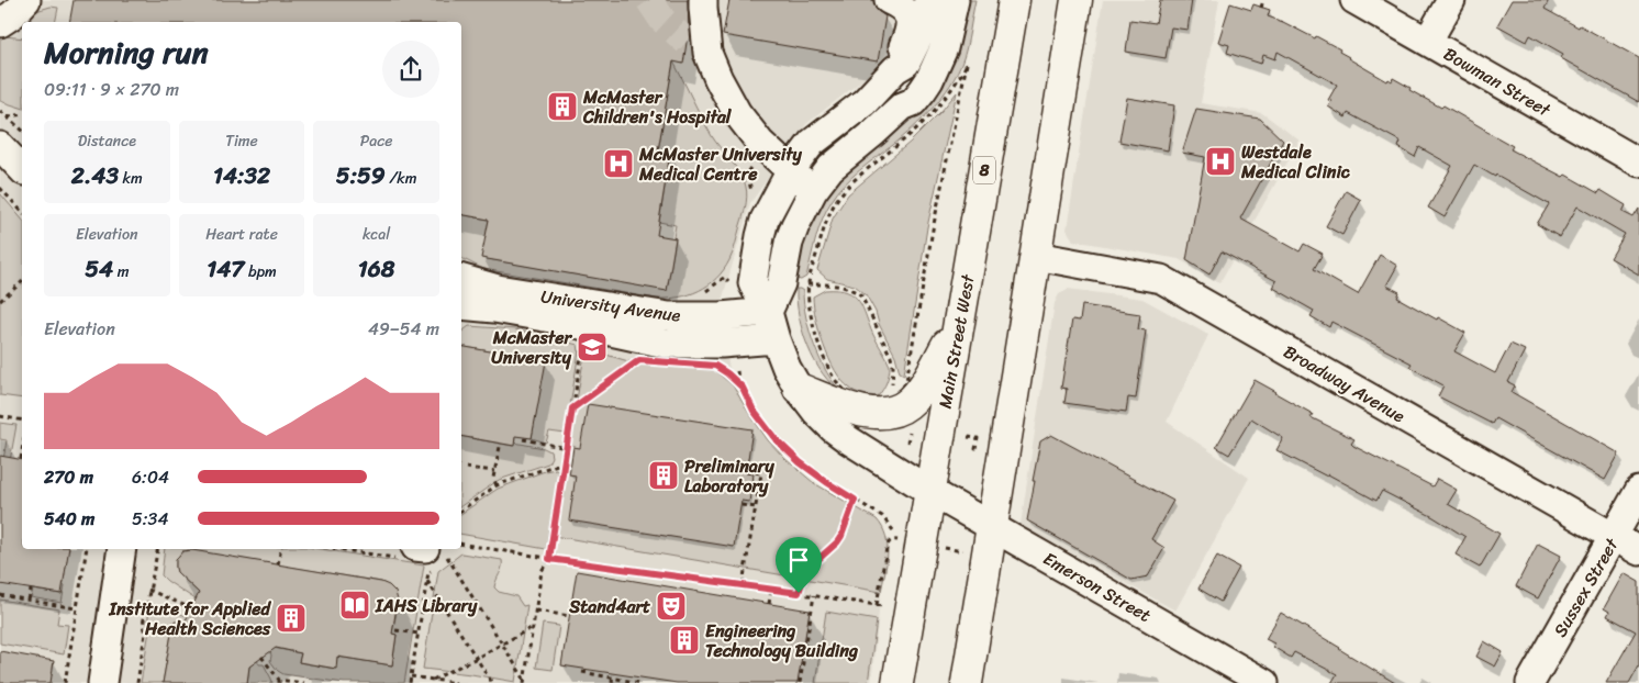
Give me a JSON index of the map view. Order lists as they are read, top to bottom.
{
  "streets": {
    "main road": ["8", "Main Street West"],
    "street": [
      "Bowman Street",
      "University Avenue",
      "Broadway Avenue",
      "Emerson Street",
      "Sussex Street"
    ]
  },
  "crossings": [
    ["Main Street West", "Emerson Street"],
    ["Broadway Avenue", "Sussex Street"]
  ],
  "places": {
    "building": [
      "McMaster Children's Hospital",
      "Preliminary Laboratory",
      "Institute for Applied Health Sciences",
      "Engineering Technology Building"
    ],
    "hospital": ["Westdale Medical Clinic", "McMaster University Medical Centre"],
    "school or university": ["McMaster University"],
    "library": ["IAHS Library"],
    "theatre": ["Stand4art"]
  },
  "page": {
    "heading": ["Morning run", "09:11 · 9 × 270 m"],
    "stats": [
      ["Distance", "2.43 km"],
      ["Time", "14:32"],
      ["Pace", "5:59 /km"],
      ["Elevation", "54 m"],
      ["Heart rate", "147 bpm"],
      ["kcal", "168"]
    ],
    "chart": ["Elevation", "49–54 m"],
    "list": [
      {
        "name": "270 m",
        "note": "6:04"
      },
      {
        "name": "540 m",
        "note": "5:34"
      }
    ]
  }
}
